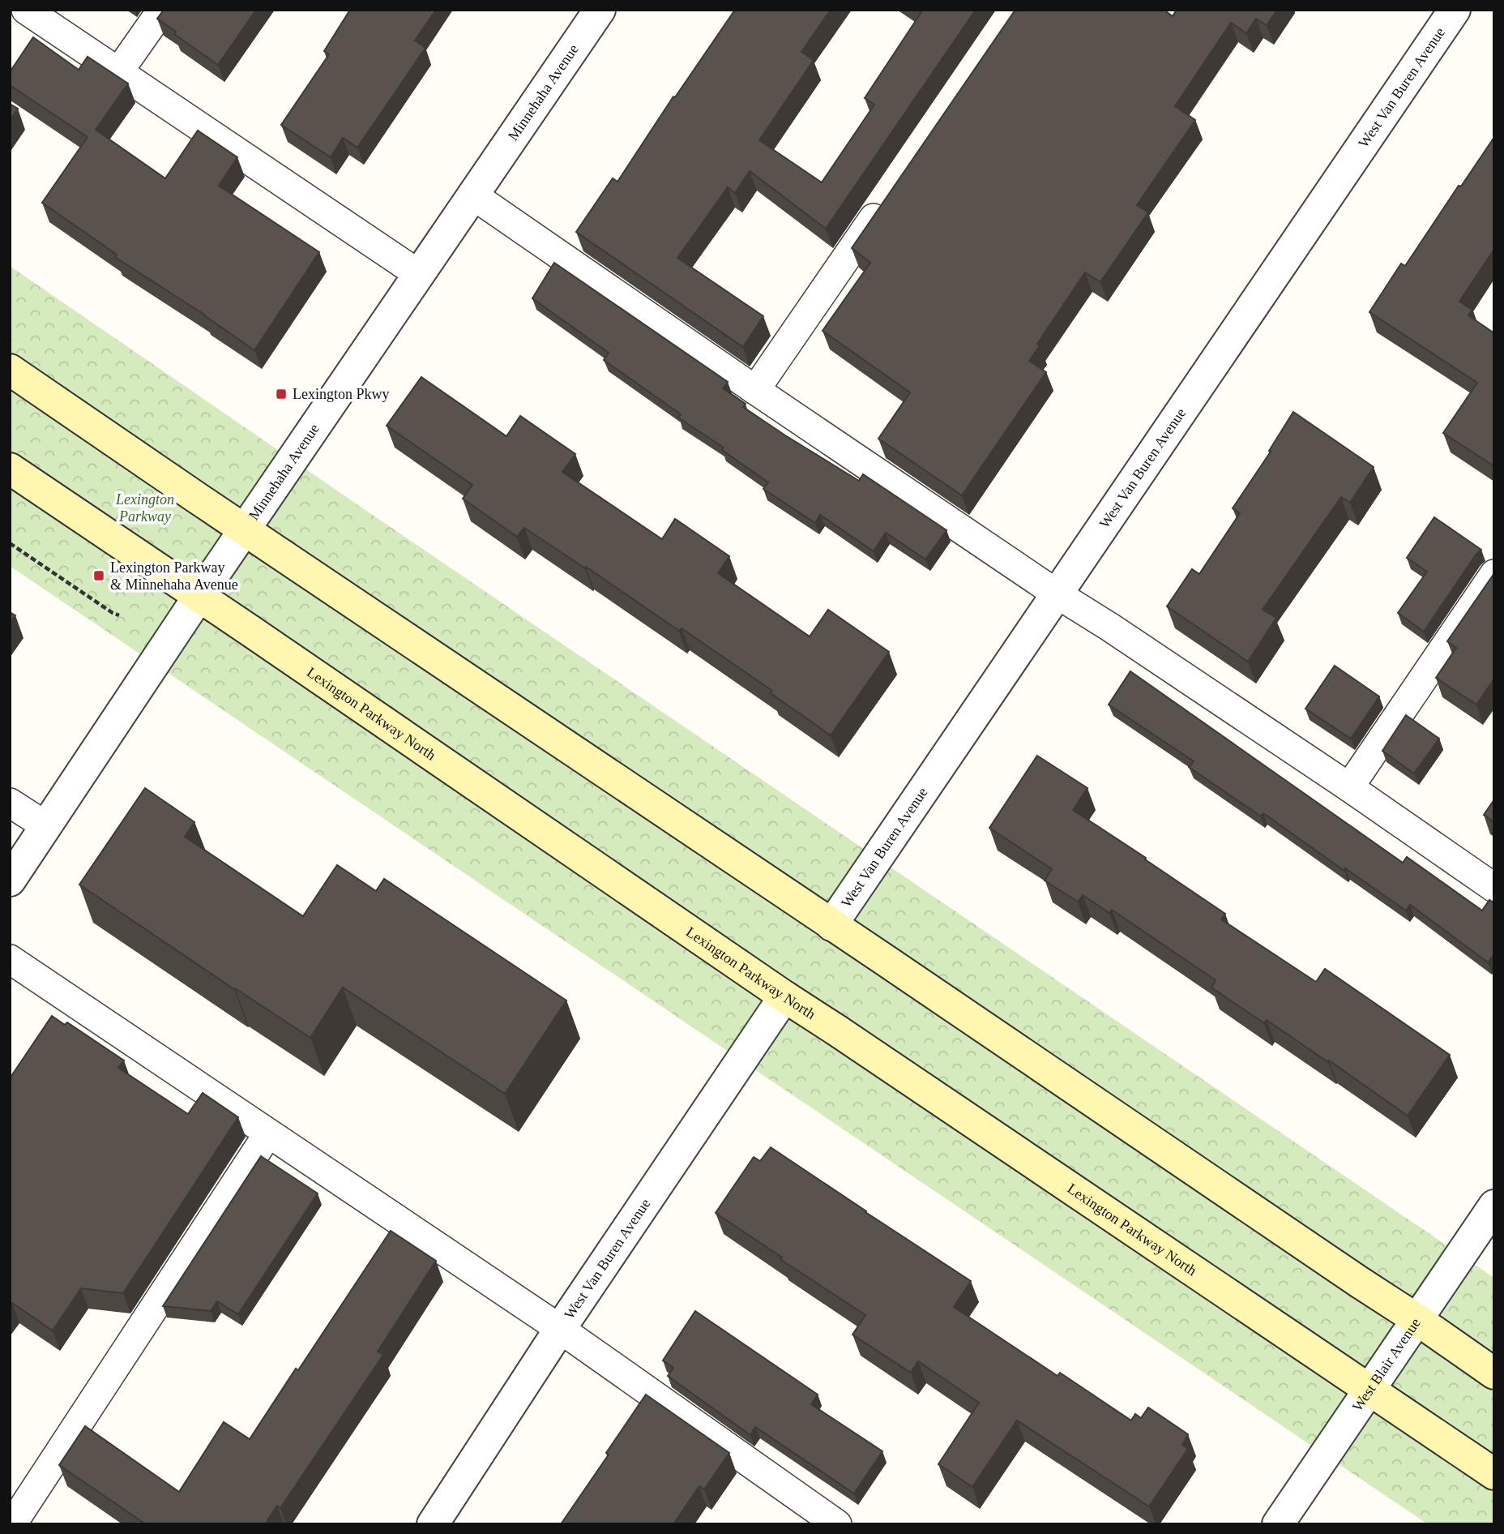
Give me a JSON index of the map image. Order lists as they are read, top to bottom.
{
  "streets": {
    "main road": ["Lexington Parkway North"],
    "street": ["West Van Buren Avenue", "Minnehaha Avenue", "West Blair Avenue"]
  },
  "crossings": [
    ["West Van Buren Avenue", "Lexington Parkway North"],
    ["Minnehaha Avenue", "Lexington Parkway North"],
    ["Lexington Parkway North", "West Blair Avenue"]
  ],
  "parks": ["Lexington Parkway"],
  "places": {
    "transit": ["Lexington Pkwy", "Lexington Parkway & Minnehaha Avenue"]
  }
}
